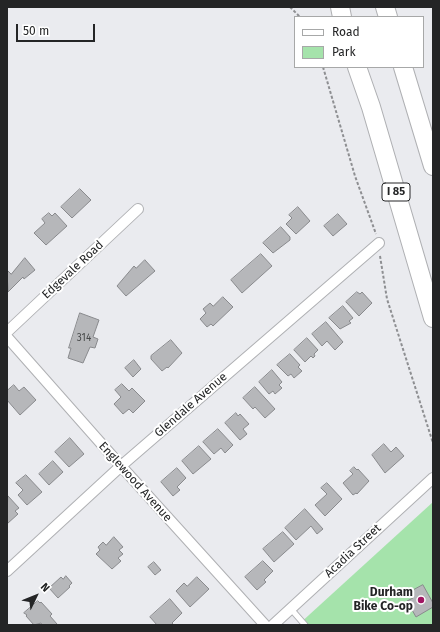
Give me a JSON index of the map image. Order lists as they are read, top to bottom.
{
  "streets": {
    "highway": ["I 85"],
    "street": [
      "Edgevale Road",
      "Glendale Avenue",
      "Englewood Avenue",
      "Acadia Street"
    ]
  },
  "crossings": [
    ["Glendale Avenue", "Englewood Avenue"]
  ],
  "places": ["Durham Bike Co-op"],
  "house_numbers": ["314"],
  "legend": ["Road", "Park"],
  "scale_bar": "50 m",
  "north": "top right"
}
